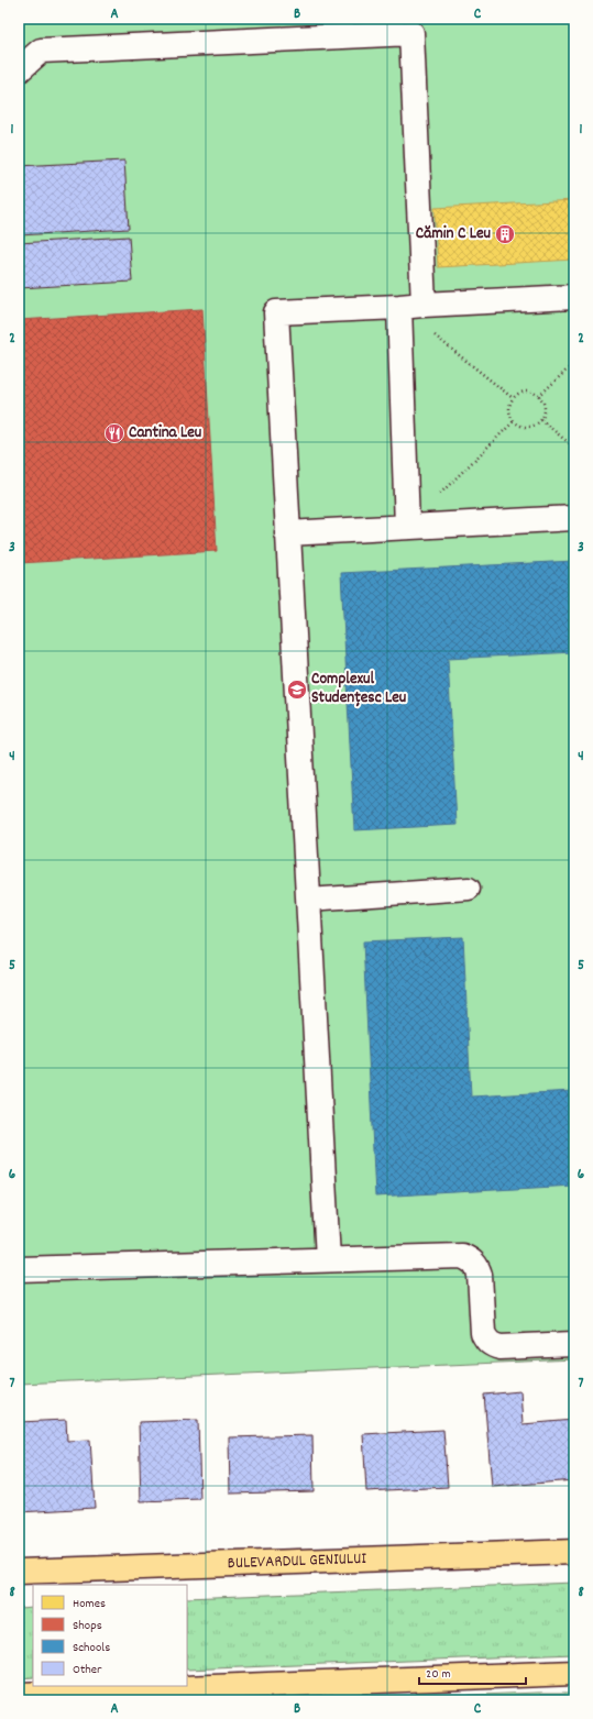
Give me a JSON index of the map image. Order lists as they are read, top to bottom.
{
  "streets": {
    "main road": ["BULEVARDUL GENIULUI"]
  },
  "places": {
    "building": ["Cămin C Leu"],
    "restaurant": ["Cantina Leu"],
    "school or university": ["Complexul Studențesc Leu"]
  },
  "legend": [
    "Homes",
    "Shops",
    "Schools",
    "Other"
  ],
  "scale_bar": "20 m",
  "grid": {
    "columns": ["A", "B", "C"],
    "rows": [
      "1",
      "2",
      "3",
      "4",
      "5",
      "6",
      "7",
      "8"
    ]
  }
}
